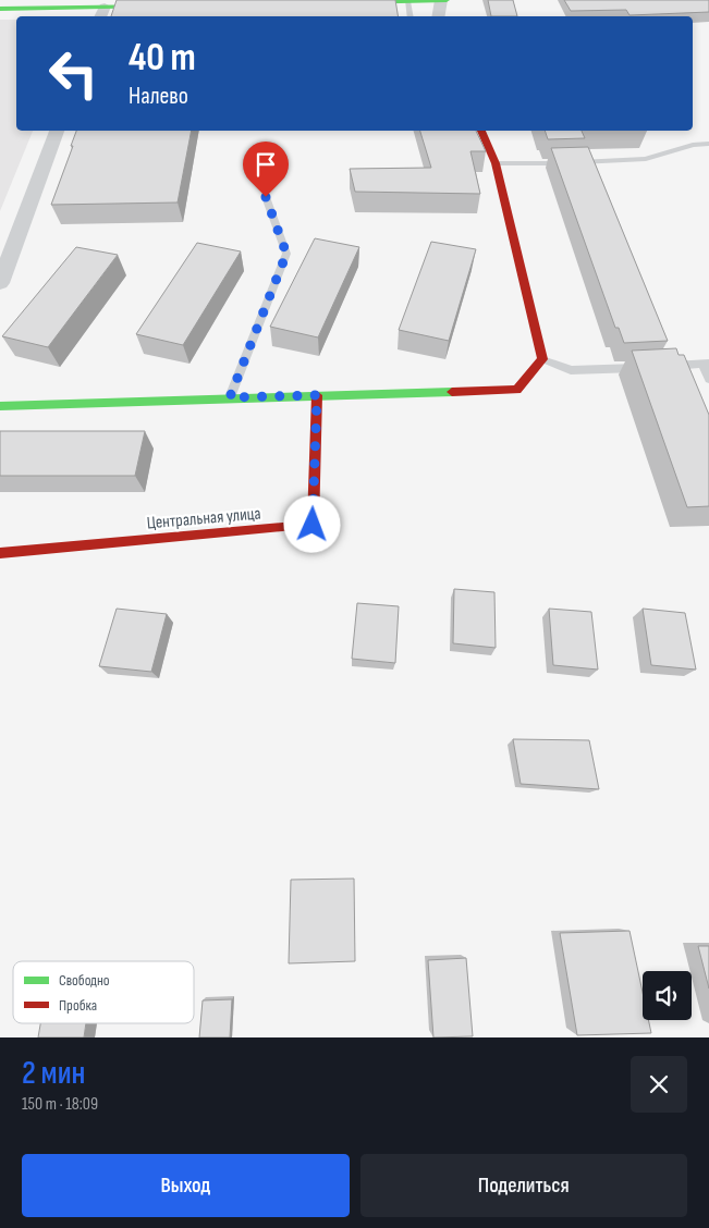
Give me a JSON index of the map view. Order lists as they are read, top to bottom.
{
  "streets": {
    "street": ["Центральная улица"]
  },
  "legend": ["Свободно", "Пробка"],
  "page": {
    "turn": ["40 m", "Налево"],
    "heading": ["2 мин", "150 m · 18:09"],
    "buttons": ["Выход", "Поделиться"]
  }
}
